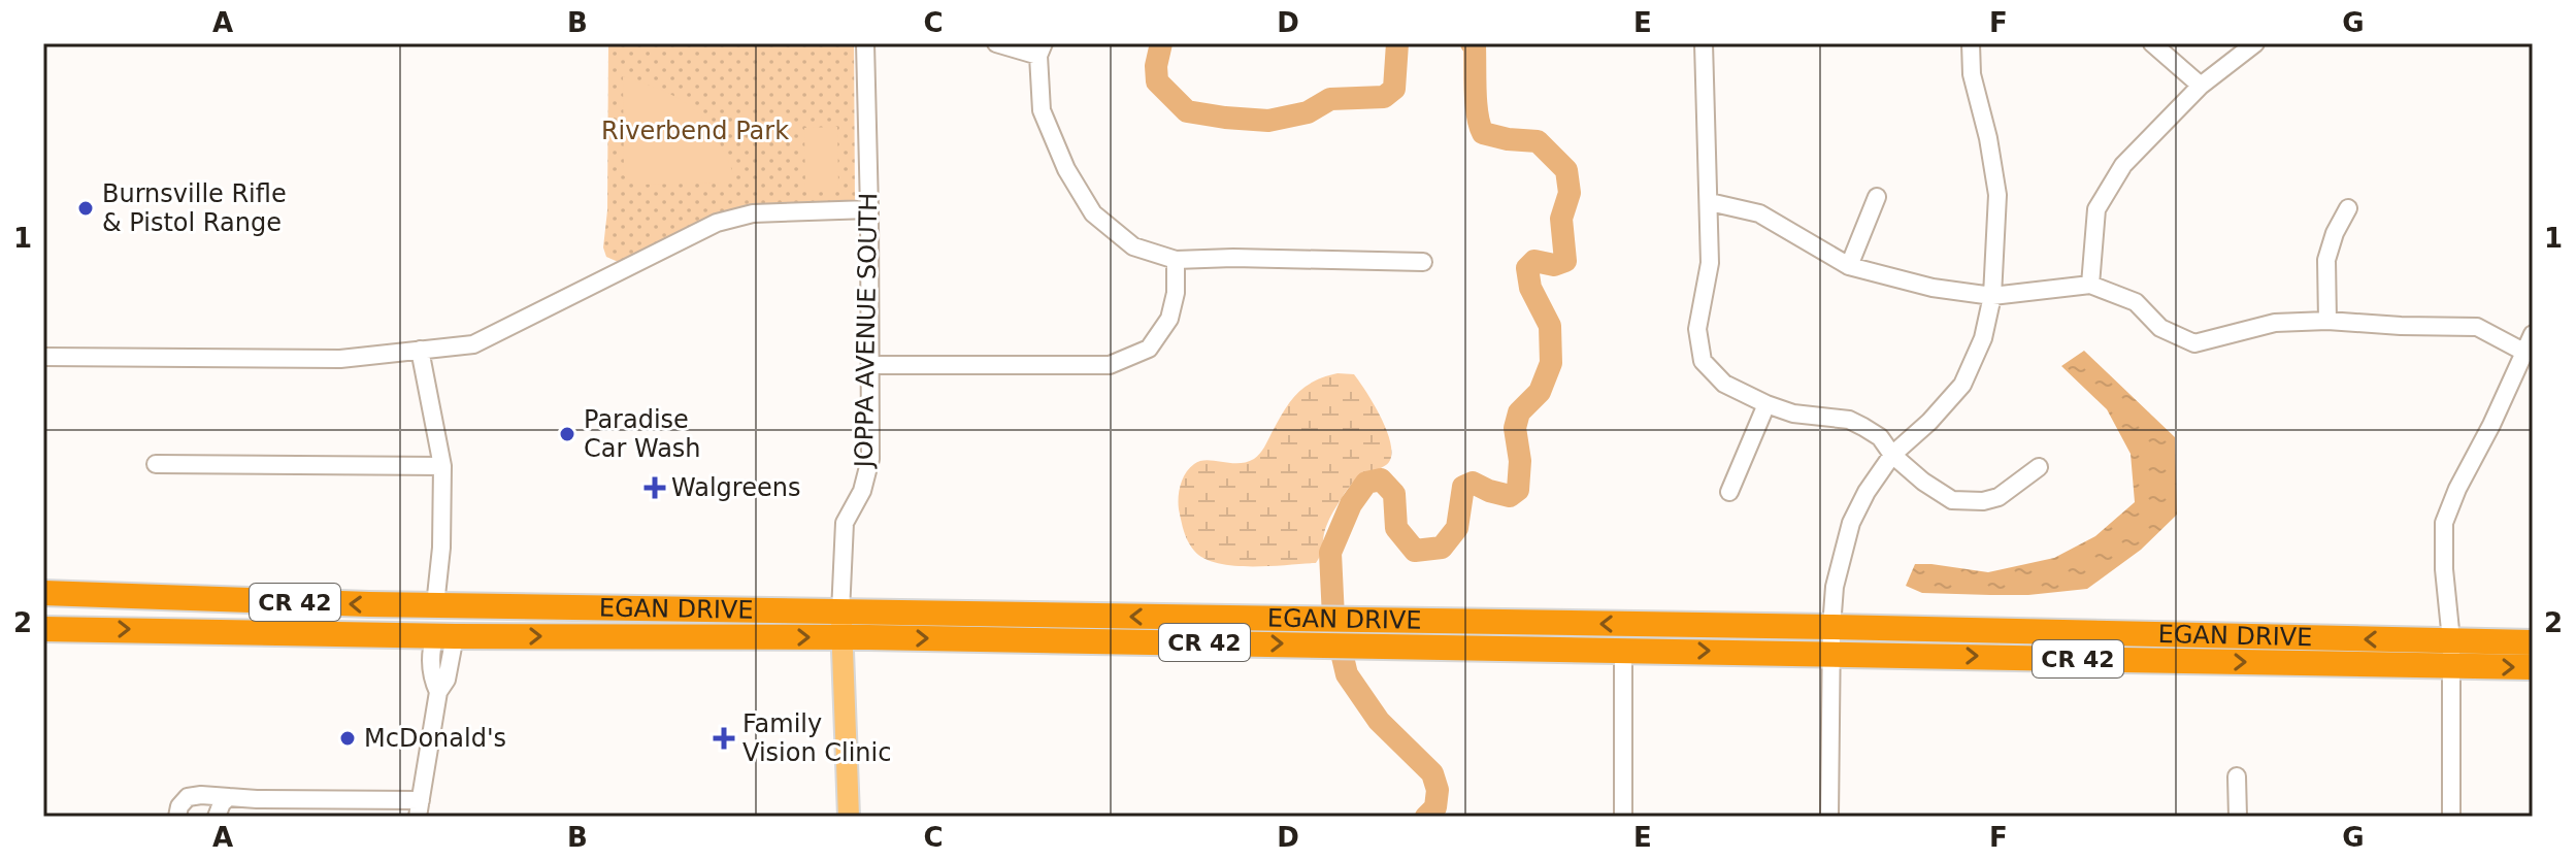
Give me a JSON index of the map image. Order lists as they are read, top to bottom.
{
  "streets": {
    "highway": ["CR 42", "EGAN DRIVE"],
    "street": ["JOPPA AVENUE SOUTH"]
  },
  "crossings": [
    ["JOPPA AVENUE SOUTH", "EGAN DRIVE"],
    ["CR 42", "EGAN DRIVE"]
  ],
  "parks": ["Riverbend Park"],
  "places": {
    "other": ["Burnsville Rifle & Pistol Range", "Paradise Car Wash", "McDonald's"],
    "health": ["Walgreens", "Family Vision Clinic"]
  },
  "grid": {
    "columns": [
      "A",
      "B",
      "C",
      "D",
      "E",
      "F",
      "G"
    ],
    "rows": ["1", "2"]
  }
}
